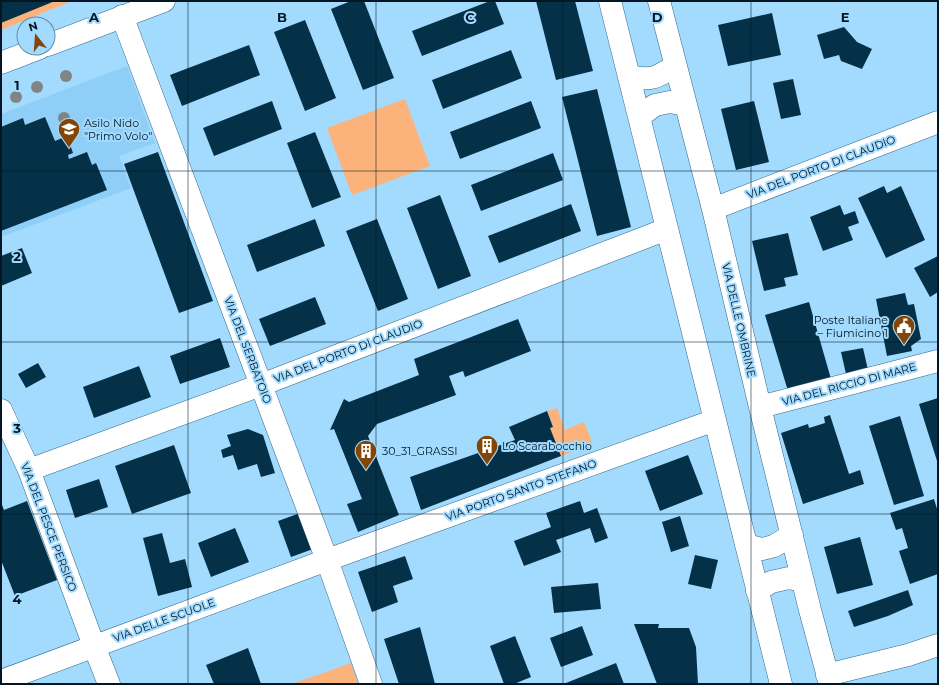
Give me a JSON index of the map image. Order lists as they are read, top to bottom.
{
  "streets": {
    "street": [
      "VIA DEL PORTO DI CLAUDIO",
      "VIA DELLE OMBRINE",
      "VIA DEL SERBATOIO",
      "VIA DEL RICCIO DI MARE",
      "VIA PORTO SANTO STEFANO",
      "VIA DEL PESCE PERSICO",
      "VIA DELLE SCUOLE"
    ]
  },
  "crossings": [
    ["VIA DEL PORTO DI CLAUDIO", "VIA DELLE OMBRINE"],
    ["VIA DEL PORTO DI CLAUDIO", "VIA DEL SERBATOIO"],
    ["VIA DEL PORTO DI CLAUDIO", "VIA DEL PESCE PERSICO"],
    ["VIA DELLE OMBRINE", "VIA DEL RICCIO DI MARE"],
    ["VIA DEL SERBATOIO", "VIA PORTO SANTO STEFANO"],
    ["VIA DEL SERBATOIO", "VIA DELLE SCUOLE"],
    ["VIA PORTO SANTO STEFANO", "VIA DELLE SCUOLE"],
    ["VIA DEL PESCE PERSICO", "VIA DELLE SCUOLE"]
  ],
  "places": {
    "school or university": ["Asilo Nido \"Primo Volo\""],
    "public building": ["Poste Italiane – Fiumicino 1"],
    "building": ["Lo Scarabocchio", "30_31_GRASSI"]
  },
  "north": "top",
  "grid": {
    "columns": [
      "A",
      "B",
      "C",
      "D",
      "E"
    ],
    "rows": [
      "1",
      "2",
      "3",
      "4"
    ]
  }
}
